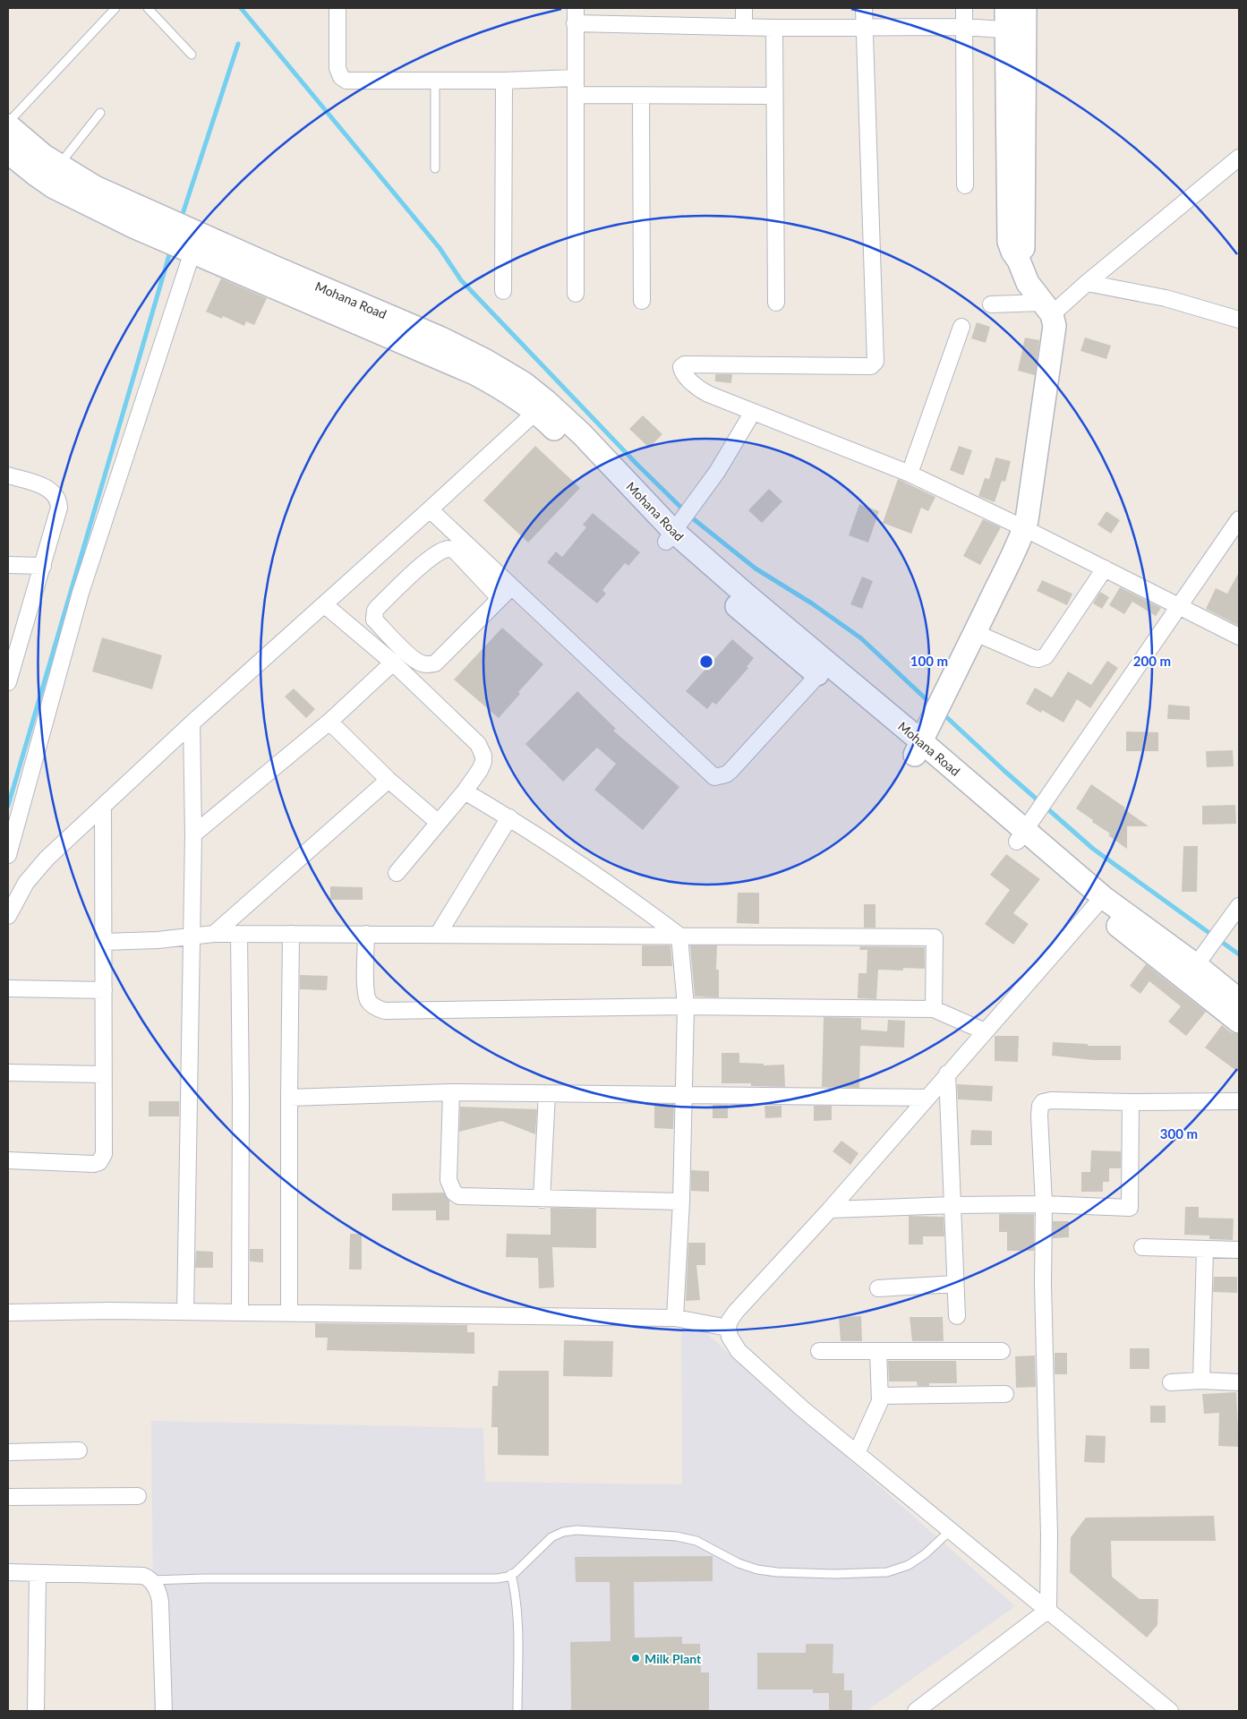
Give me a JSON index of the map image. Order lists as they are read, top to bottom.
{
  "streets": {
    "street": ["Mohana Road"]
  },
  "places": ["Milk Plant"],
  "rings": ["100 m", "200 m", "300 m"]
}
